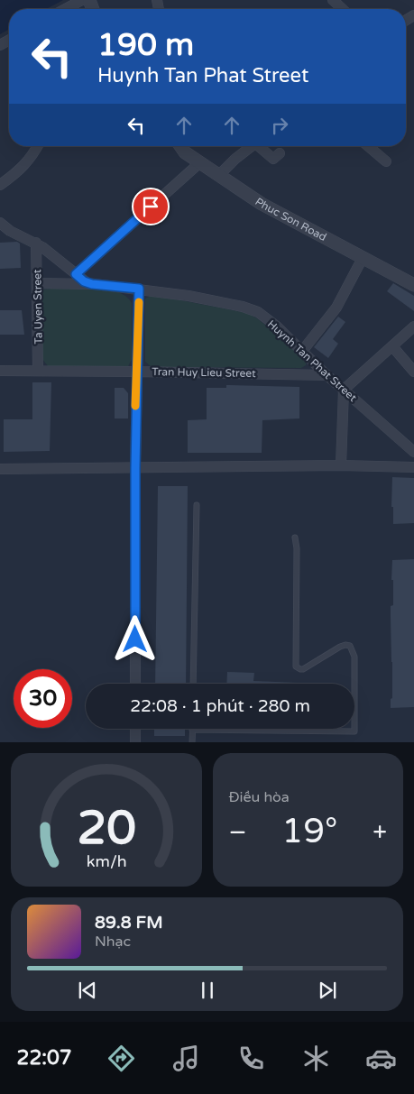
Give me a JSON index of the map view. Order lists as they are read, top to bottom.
{
  "streets": {
    "street": [
      "Phuc Son Road",
      "Ta Uyen Street",
      "Huynh Tan Phat Street",
      "Tran Huy Lieu Street"
    ]
  },
  "crossings": [
    ["Ta Uyen Street", "Huynh Tan Phat Street"],
    ["Ta Uyen Street", "Tran Huy Lieu Street"],
    ["Huynh Tan Phat Street", "Tran Huy Lieu Street"]
  ],
  "page": {
    "turn": ["190 m", "Huynh Tan Phat Street"],
    "limit": "30",
    "trip": "22:08 · 1 phút · 280 m",
    "tile": "Điều hòa",
    "heat": ["−", "19°", "+"],
    "song": ["89.8 FM", "Nhạc"],
    "tabs": "22:07",
    "gauge": ["20", "km/h"]
  }
}
